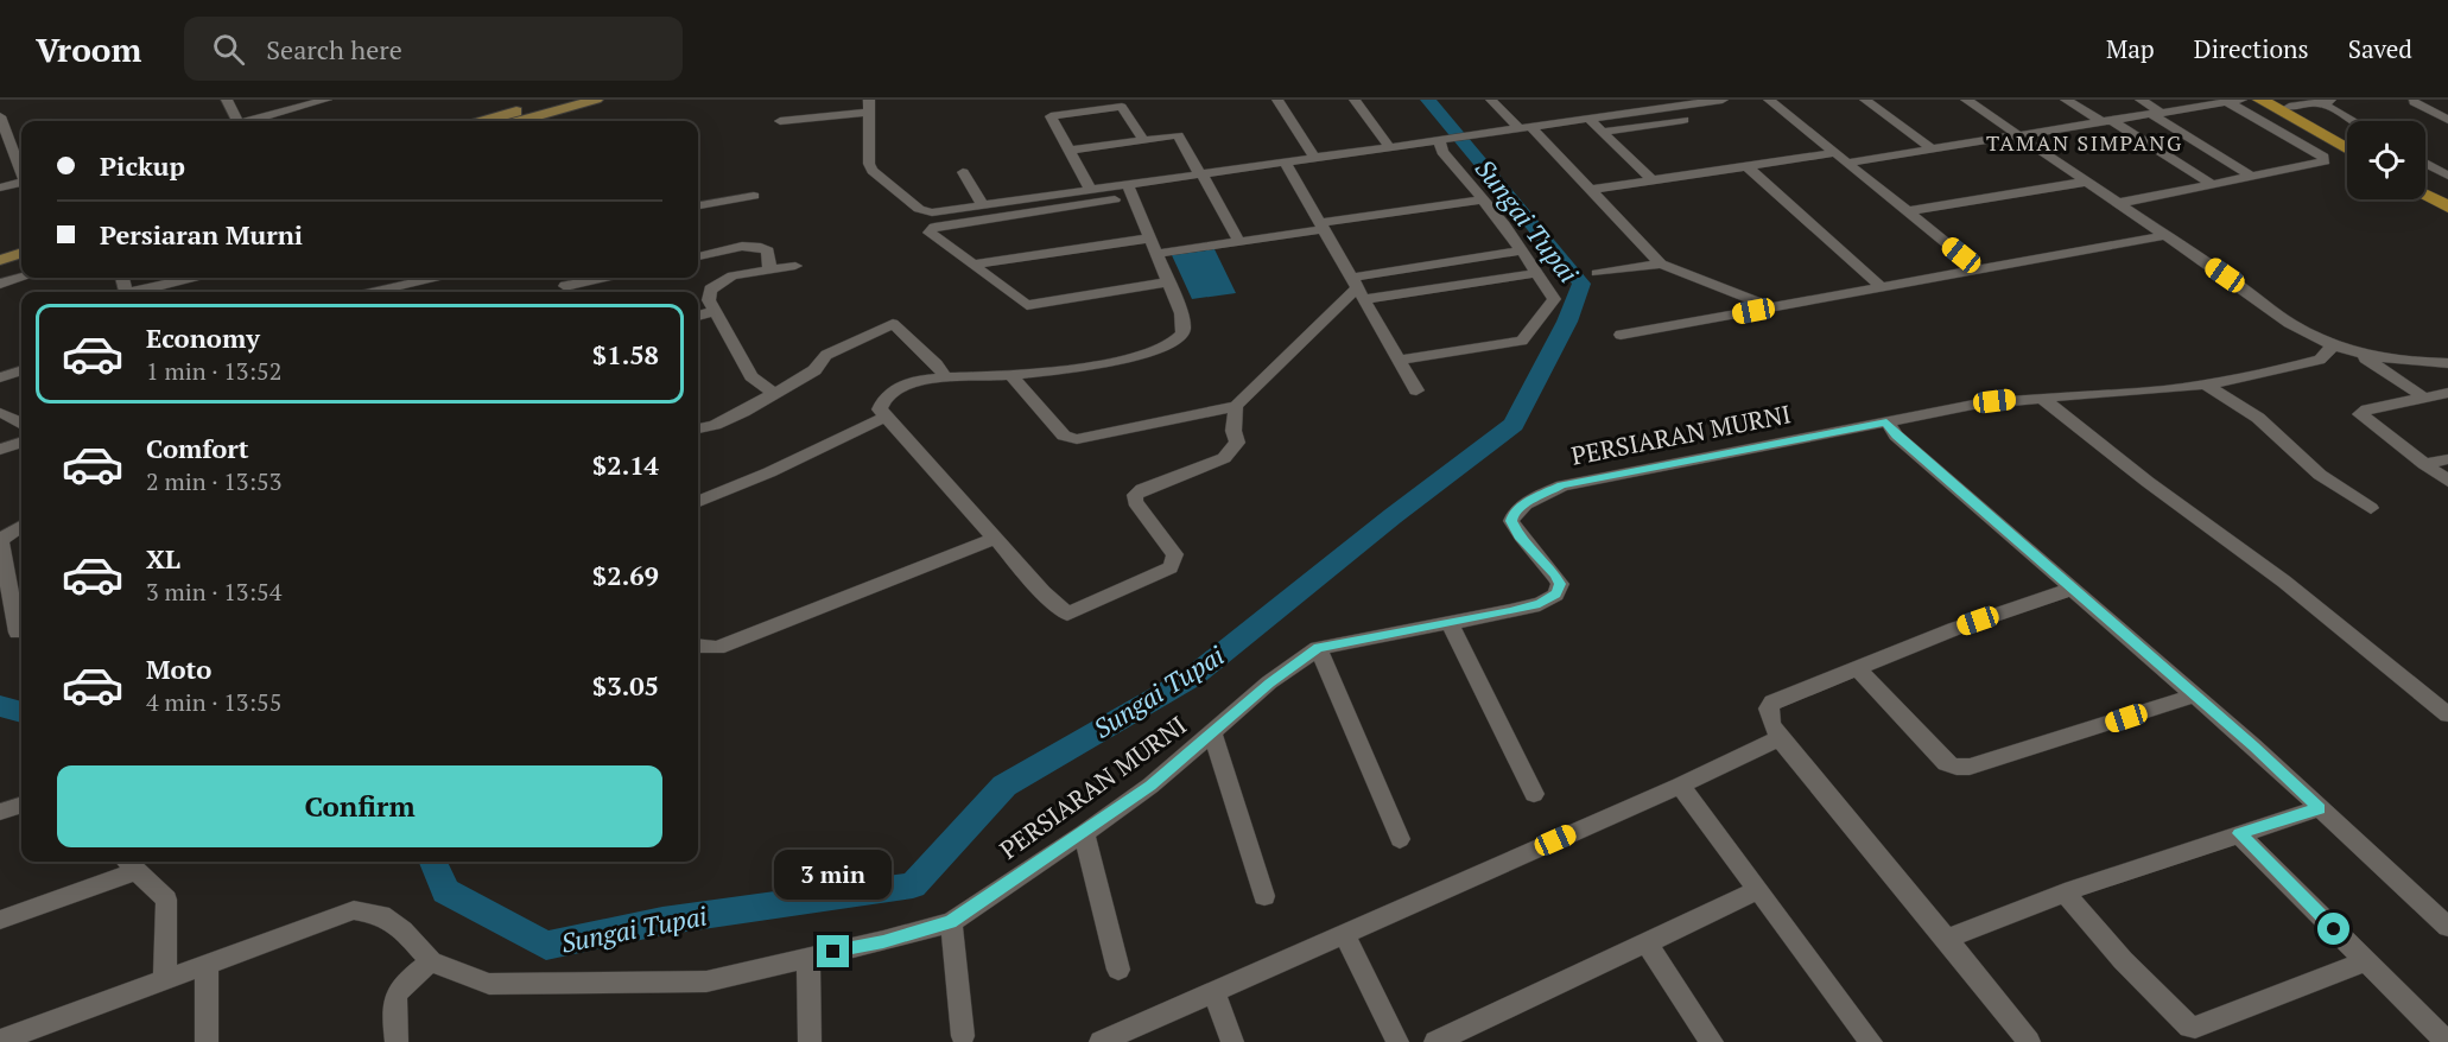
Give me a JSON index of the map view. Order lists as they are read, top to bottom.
{
  "streets": {
    "street": ["PERSIARAN MURNI"]
  },
  "districts": ["TAMAN SIMPANG"],
  "water": ["Sungai Tupai"],
  "page": {
    "header": "Vroom",
    "search": "Search here",
    "nav": ["Map", "Directions", "Saved"],
    "banner": ["Pickup", "Persiaran Murni"],
    "list": [
      {
        "name": "Economy",
        "note": "1 min · 13:52",
        "value": "$1.58"
      },
      {
        "name": "Comfort",
        "note": "2 min · 13:53",
        "value": "$2.14"
      },
      {
        "name": "XL",
        "note": "3 min · 13:54",
        "value": "$2.69"
      },
      {
        "name": "Moto",
        "note": "4 min · 13:55",
        "value": "$3.05"
      }
    ],
    "buttons": "Confirm",
    "bubble": "3 min"
  }
}
